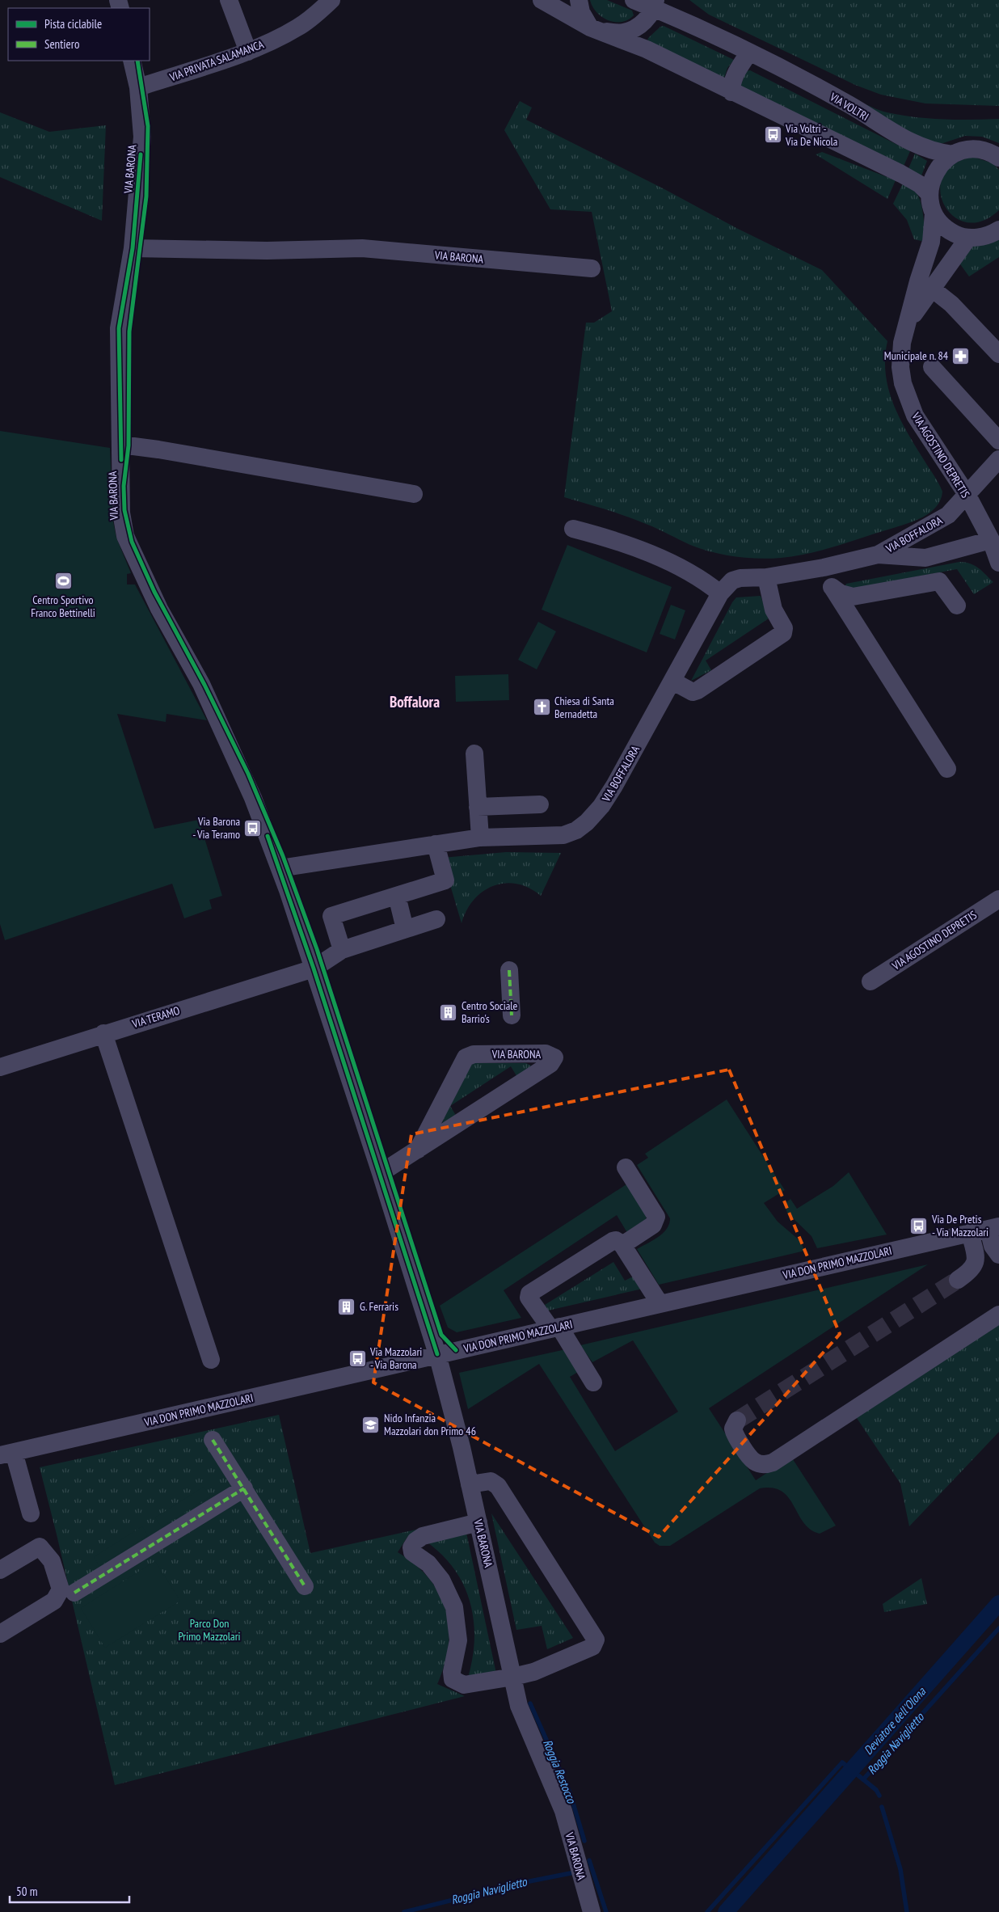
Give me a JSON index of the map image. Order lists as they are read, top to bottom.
{
  "streets": {
    "street": [
      "VIA PRIVATA SALAMANCA",
      "VIA VOLTRI",
      "VIA BARONA",
      "VIA AGOSTINO DEPRETIS",
      "VIA BOFFALORA",
      "VIA TERAMO",
      "VIA DON PRIMO MAZZOLARI"
    ]
  },
  "crossings": [
    ["VIA PRIVATA SALAMANCA", "VIA BARONA"],
    ["VIA BARONA", "VIA BOFFALORA"],
    ["VIA BARONA", "VIA TERAMO"],
    ["VIA BARONA", "VIA DON PRIMO MAZZOLARI"],
    ["VIA AGOSTINO DEPRETIS", "VIA BOFFALORA"]
  ],
  "districts": ["Boffalora"],
  "water": ["Deviatore dell'Olona", "Roggia Naviglietto", "Roggia Restocco"],
  "parks": ["Parco Don Primo Mazzolari"],
  "places": {
    "bus stop": [
      "Via Voltri - Via De Nicola",
      "Via Barona - Via Teramo",
      "Via De Pretis - Via Mazzolari",
      "Via Mazzolari - Via Barona"
    ],
    "pharmacy": ["Municipale n. 84"],
    "sports": ["Centro Sportivo Franco Bettinelli"],
    "church": ["Chiesa di Santa Bernadetta"],
    "building": ["Centro Sociale Barrio's", "G. Ferraris"],
    "school or university": ["Nido Infanzia Mazzolari don Primo 46"]
  },
  "legend": ["Pista ciclabile", "Sentiero"],
  "scale_bar": "50 m"
}
